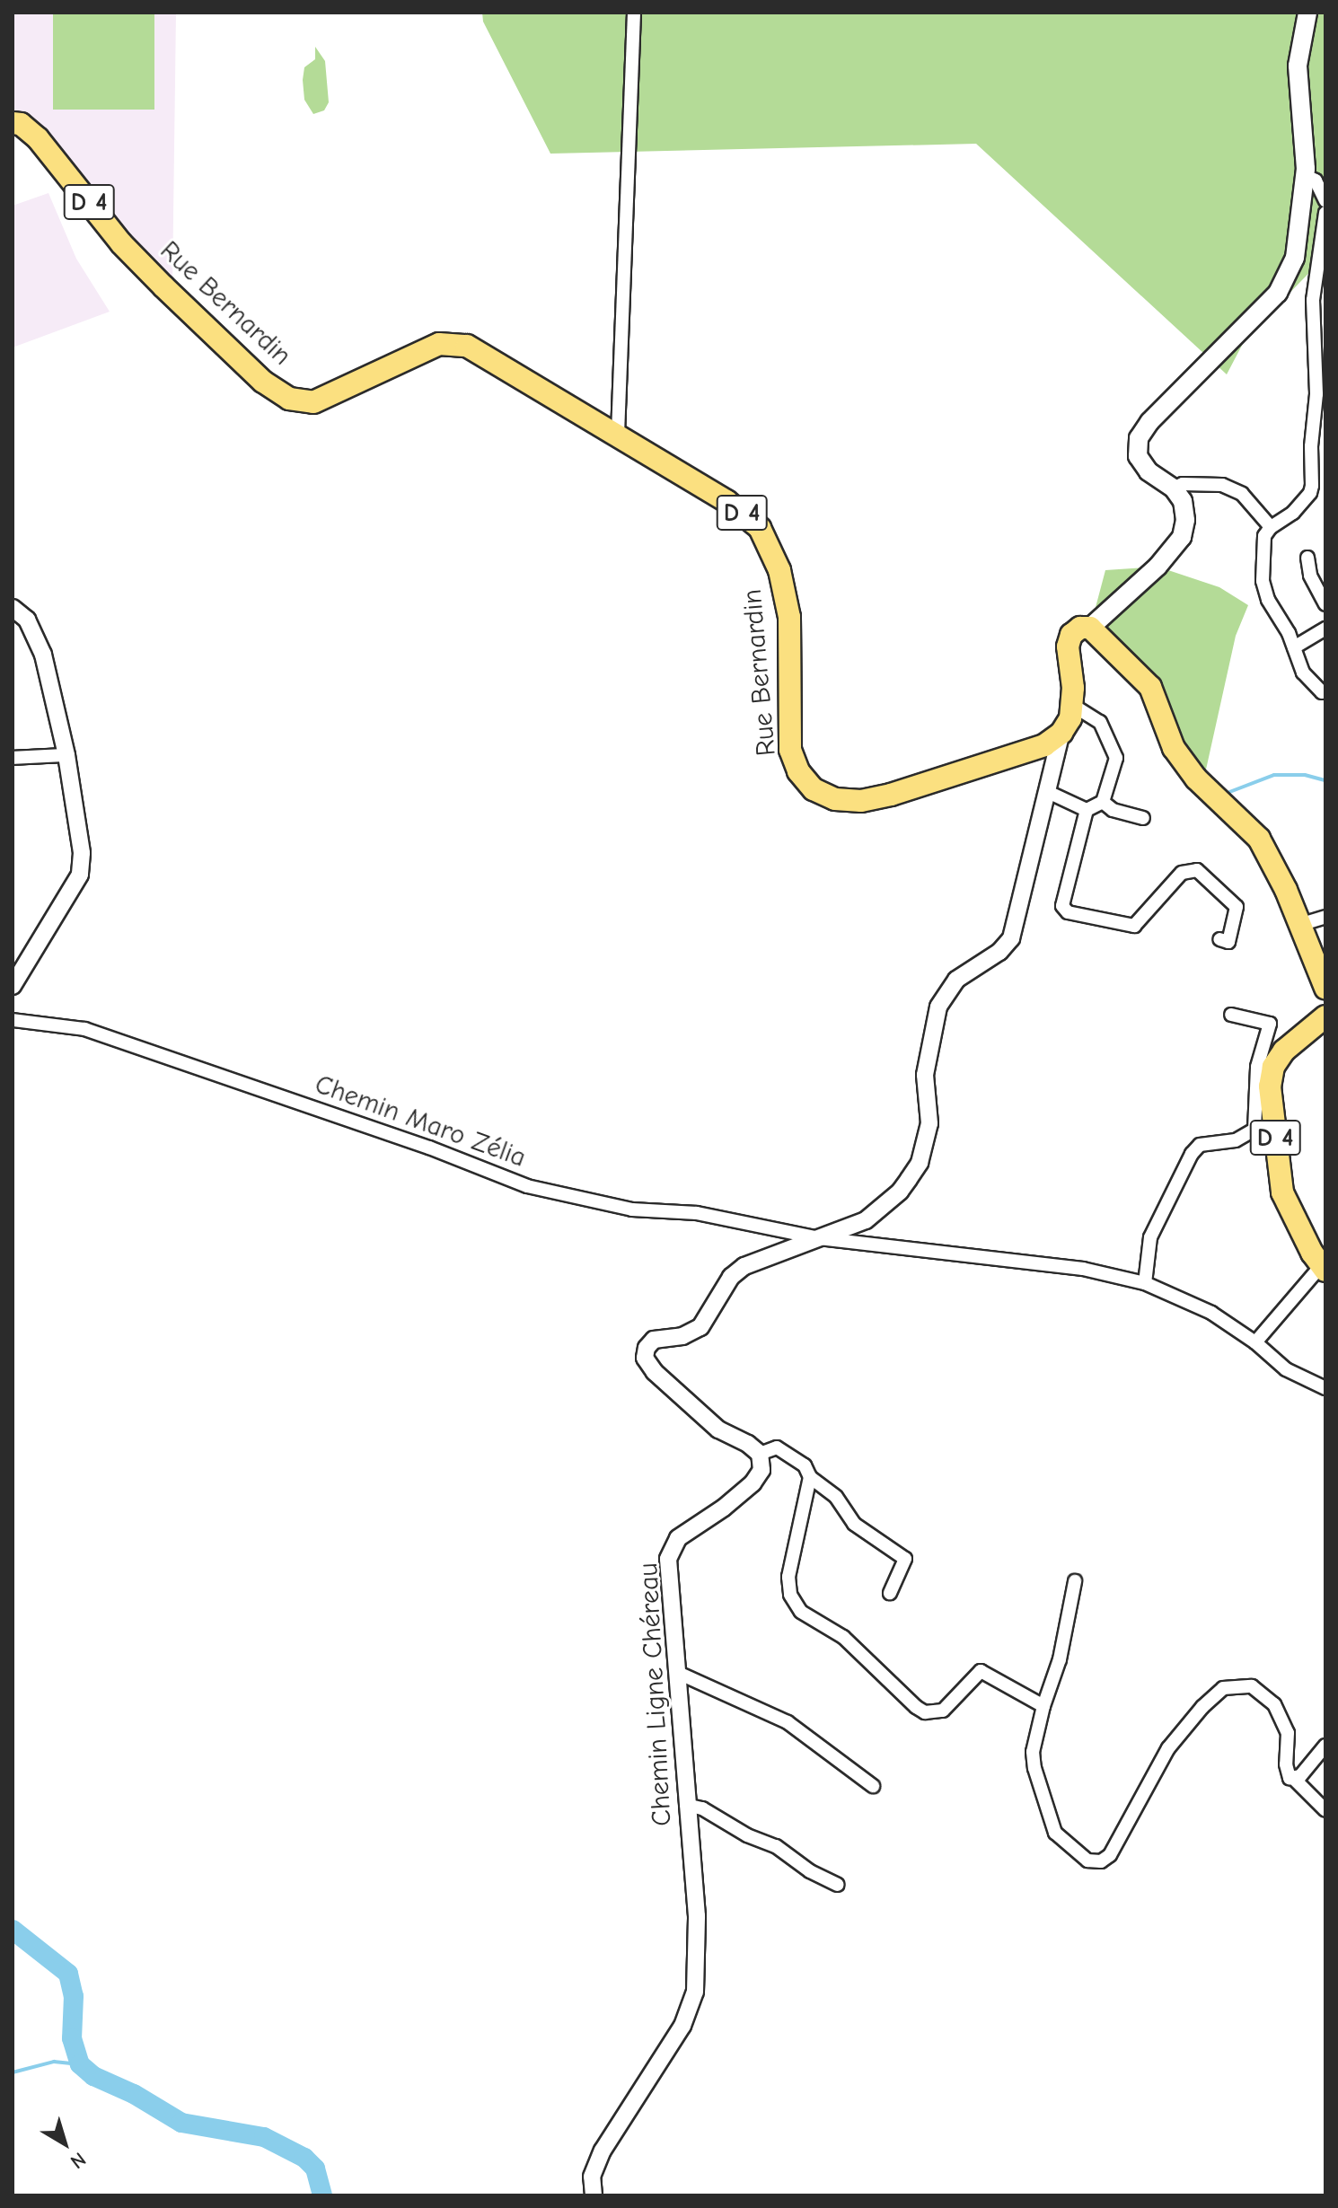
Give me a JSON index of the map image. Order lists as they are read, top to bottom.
{
  "streets": {
    "main road": ["D 4", "Rue Bernardin"],
    "street": ["Chemin Maro Zélia", "Chemin Ligne Chéreau"]
  },
  "north": "bottom right"
}
